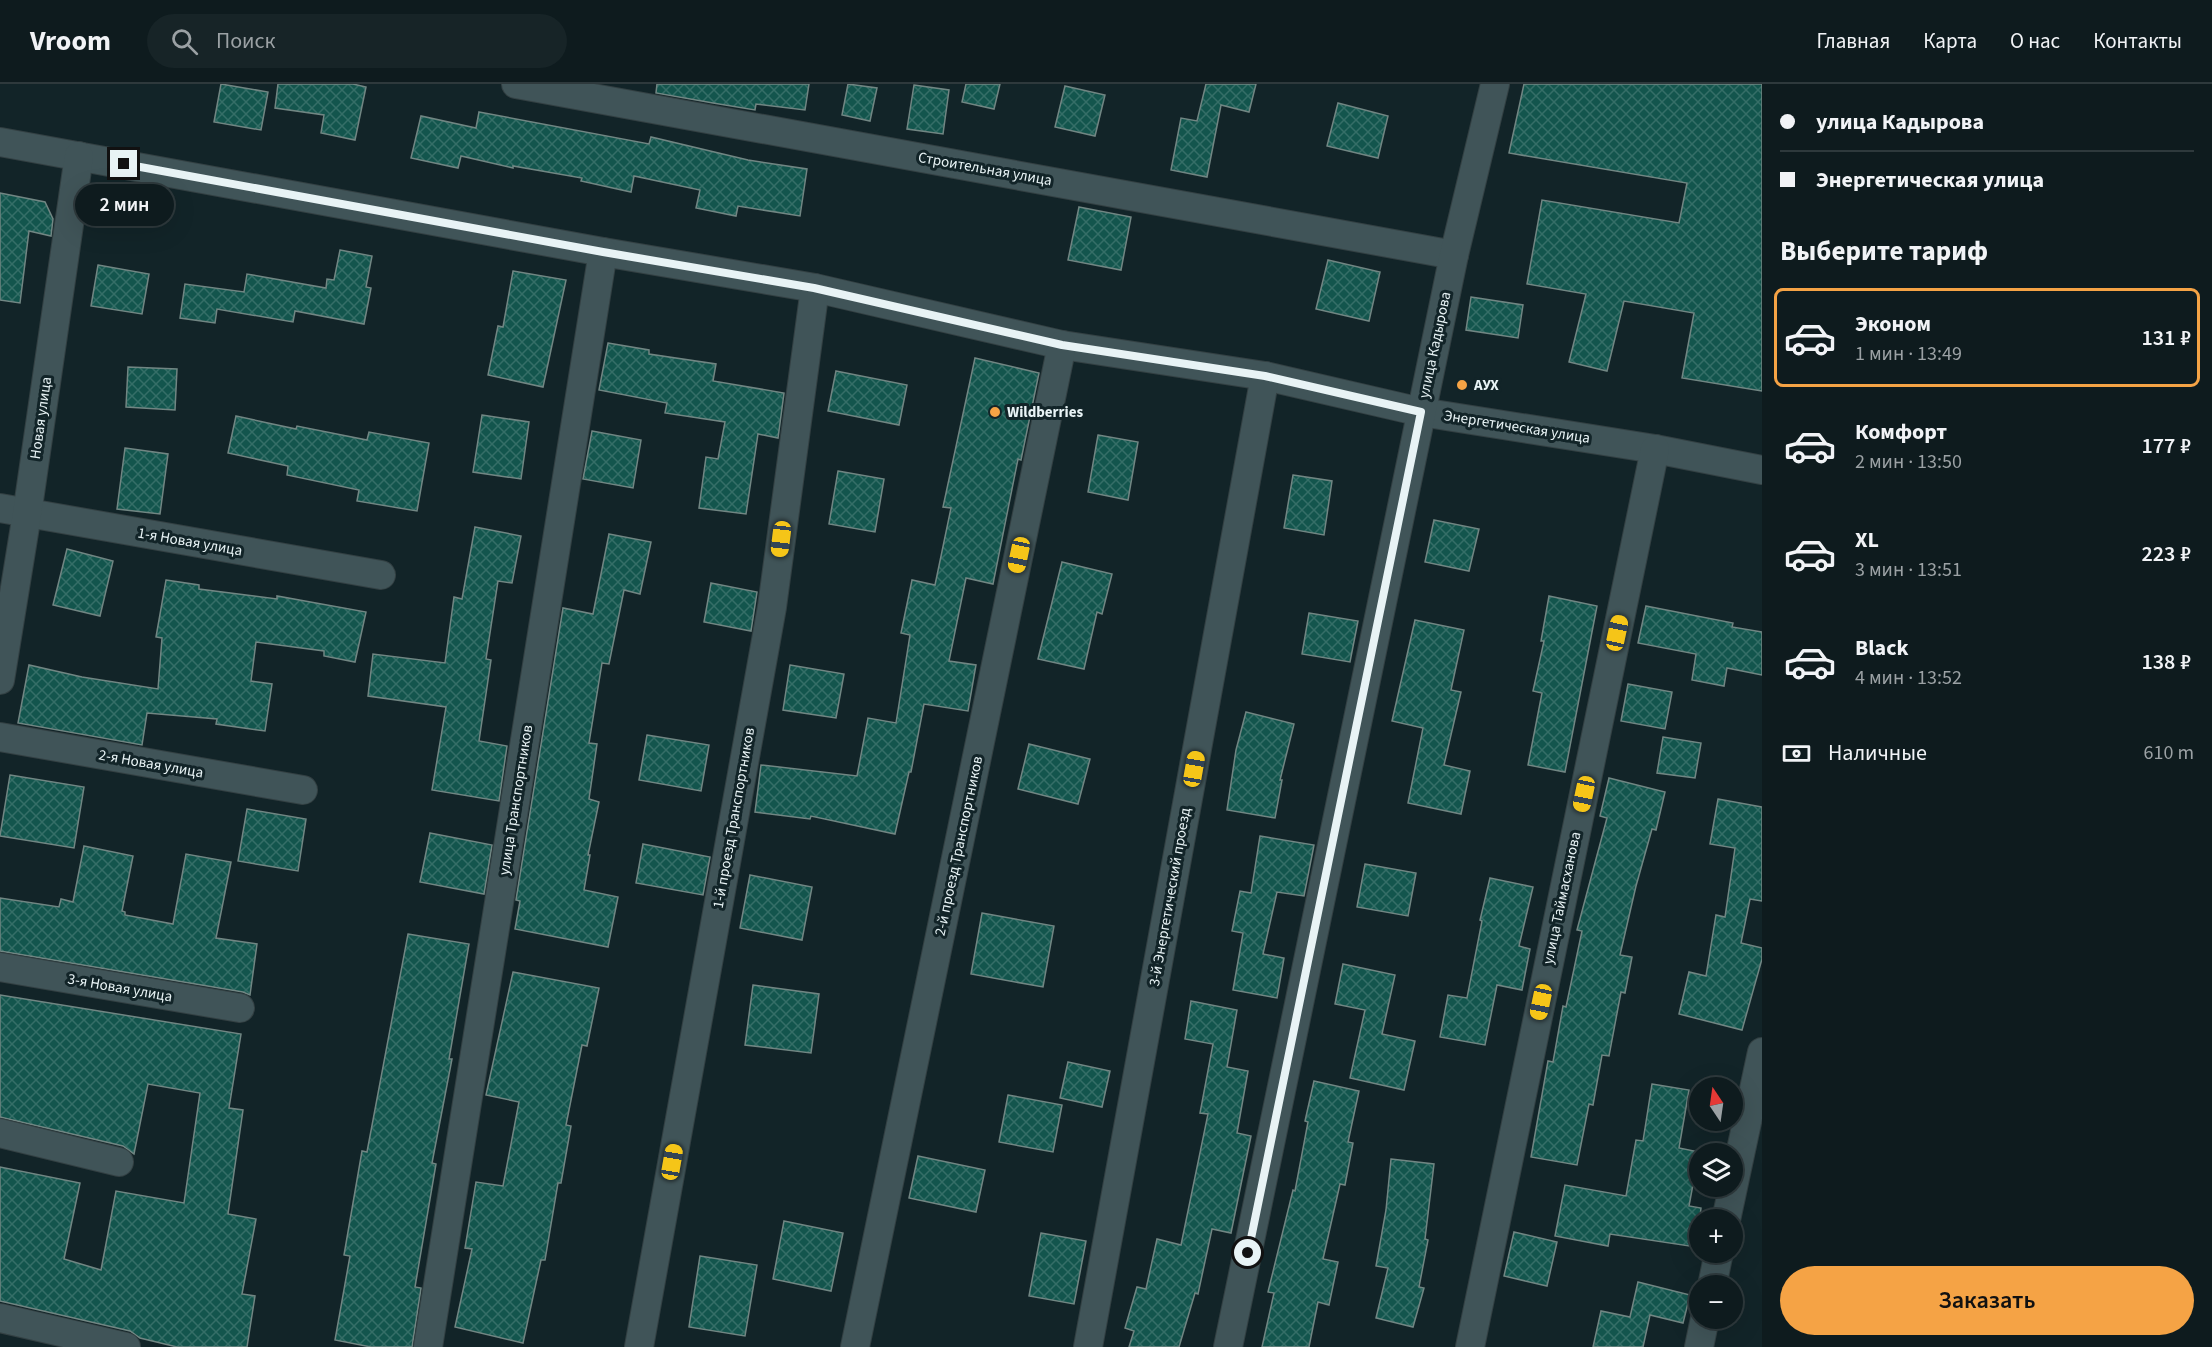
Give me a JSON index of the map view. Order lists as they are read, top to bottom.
{
  "streets": {
    "street": [
      "Строительная улица",
      "улица Кадырова",
      "Новая улица",
      "Энергетическая улица",
      "1-я Новая улица",
      "2-я Новая улица",
      "улица Транспортников",
      "1-й проезд Транспортников",
      "2-й проезд Транспортников",
      "3-й Энергетический проезд",
      "улица Таймасханова",
      "3-я Новая улица"
    ]
  },
  "crossings": [
    ["Строительная улица", "улица Кадырова"],
    ["улица Кадырова", "Энергетическая улица"],
    ["Новая улица", "Энергетическая улица"],
    ["Новая улица", "1-я Новая улица"],
    ["Энергетическая улица", "улица Транспортников"],
    ["Энергетическая улица", "1-й проезд Транспортников"],
    ["Энергетическая улица", "2-й проезд Транспортников"],
    ["Энергетическая улица", "3-й Энергетический проезд"],
    ["Энергетическая улица", "улица Таймасханова"]
  ],
  "places": ["АУХ", "Wildberries"],
  "north": "top",
  "page": {
    "header": "Vroom",
    "search": "Поиск",
    "nav": [
      "Главная",
      "Карта",
      "О нас",
      "Контакты"
    ],
    "banner": ["улица Кадырова", "Энергетическая улица"],
    "bubble": "2 мин",
    "heading": "Выберите тариф",
    "list": [
      {
        "name": "Эконом",
        "note": "1 мин · 13:49",
        "value": "131 ₽"
      },
      {
        "name": "Комфорт",
        "note": "2 мин · 13:50",
        "value": "177 ₽"
      },
      {
        "name": "XL",
        "note": "3 мин · 13:51",
        "value": "223 ₽"
      },
      {
        "name": "Black",
        "note": "4 мин · 13:52",
        "value": "138 ₽"
      }
    ],
    "pay": ["Наличные", "610 m"],
    "map_buttons": ["+", "−"],
    "buttons": "Заказать"
  }
}
